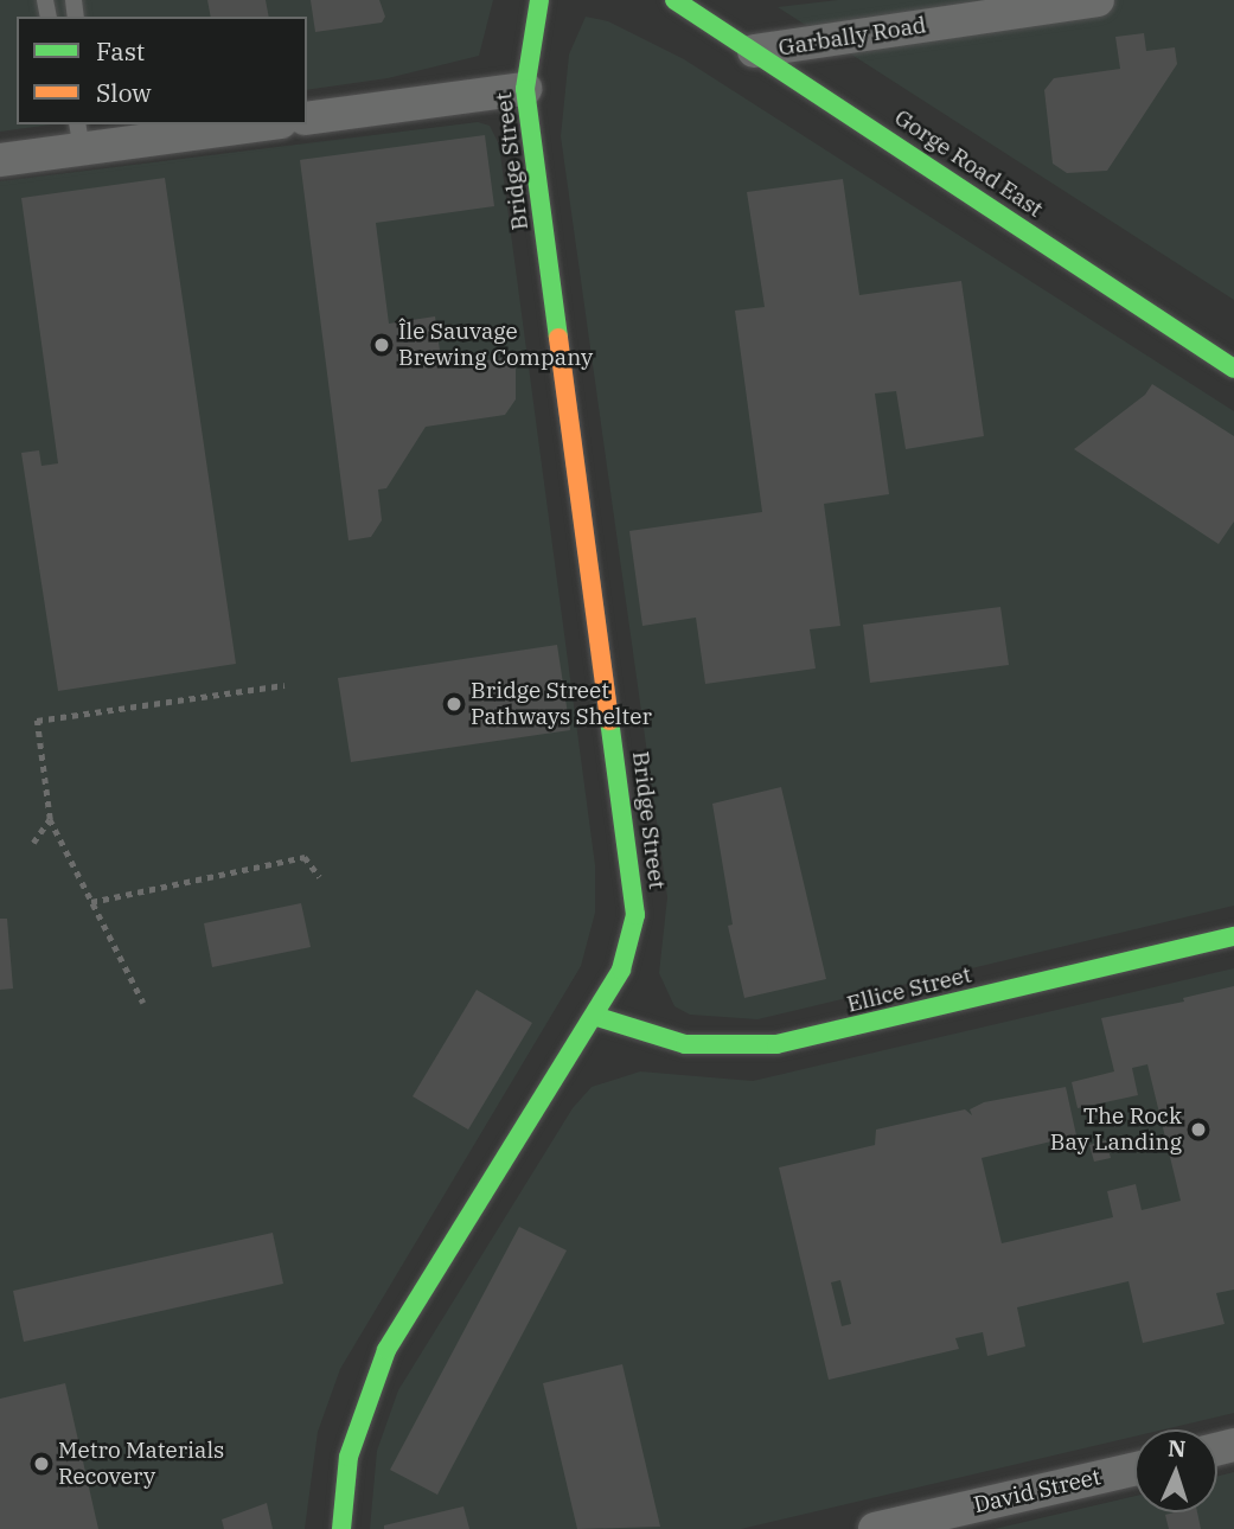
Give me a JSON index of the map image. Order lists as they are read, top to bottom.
{
  "streets": {
    "street": [
      "Garbally Road",
      "Bridge Street",
      "Gorge Road East",
      "Ellice Street",
      "David Street"
    ]
  },
  "crossings": [
    ["Garbally Road", "Gorge Road East"],
    ["Bridge Street", "Ellice Street"]
  ],
  "places": [
    "Île Sauvage Brewing Company",
    "Bridge Street Pathways Shelter",
    "The Rock Bay Landing",
    "Metro Materials Recovery"
  ],
  "legend": ["Fast", "Slow"],
  "north": "top"
}
